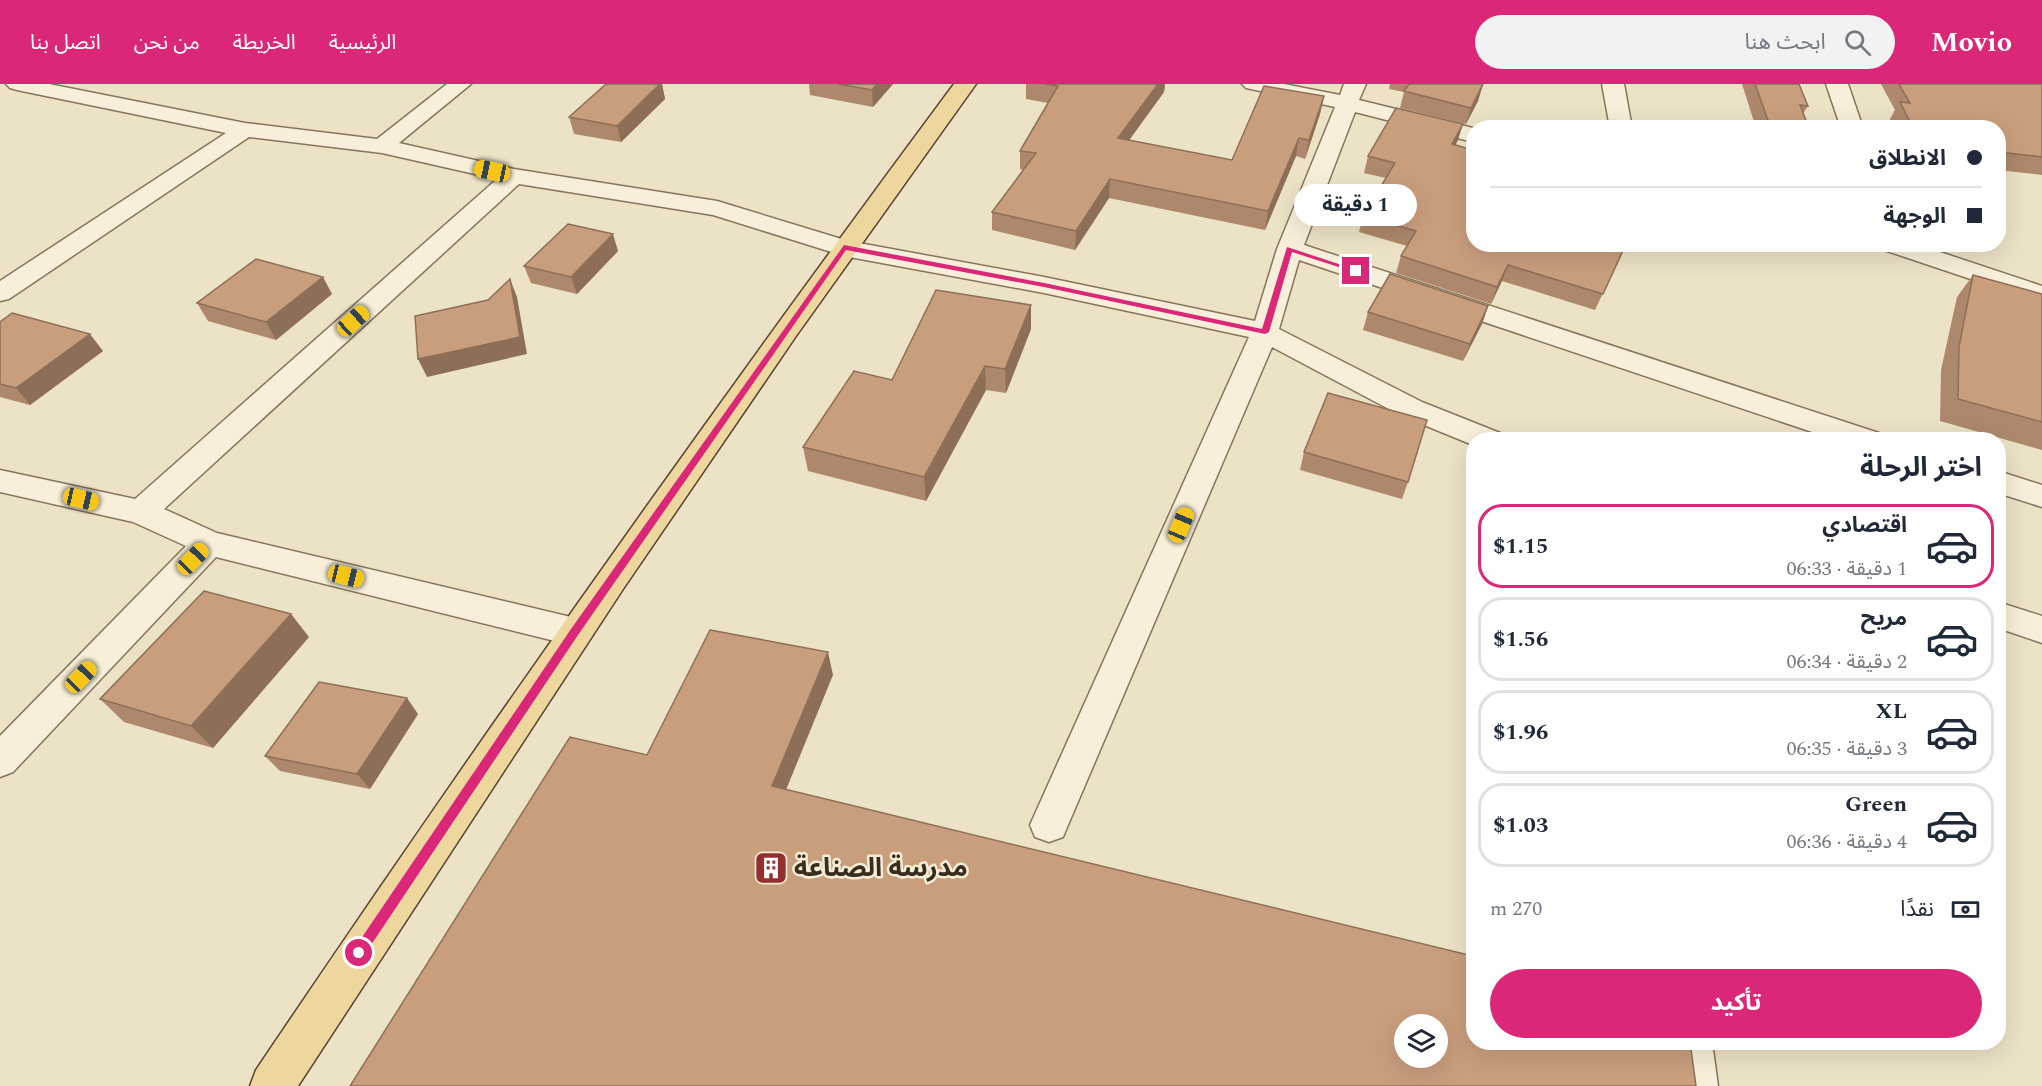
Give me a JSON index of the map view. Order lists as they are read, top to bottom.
{
  "places": {
    "building": ["مدرسة الصناعة"]
  },
  "page": {
    "header": "Movio",
    "search": "ابحث هنا",
    "nav": [
      "الرئيسية",
      "الخريطة",
      "من نحن",
      "اتصل بنا"
    ],
    "banner": ["الانطلاق", "الوجهة"],
    "bubble": "1 دقيقة",
    "heading": "اختر الرحلة",
    "list": [
      {
        "name": "اقتصادي",
        "note": "1 دقيقة · 06:33",
        "value": "$1.15"
      },
      {
        "name": "مريح",
        "note": "2 دقيقة · 06:34",
        "value": "$1.56"
      },
      {
        "name": "XL",
        "note": "3 دقيقة · 06:35",
        "value": "$1.96"
      },
      {
        "name": "Green",
        "note": "4 دقيقة · 06:36",
        "value": "$1.03"
      }
    ],
    "pay": ["نقدًا", "270 m"],
    "buttons": "تأكيد"
  }
}
